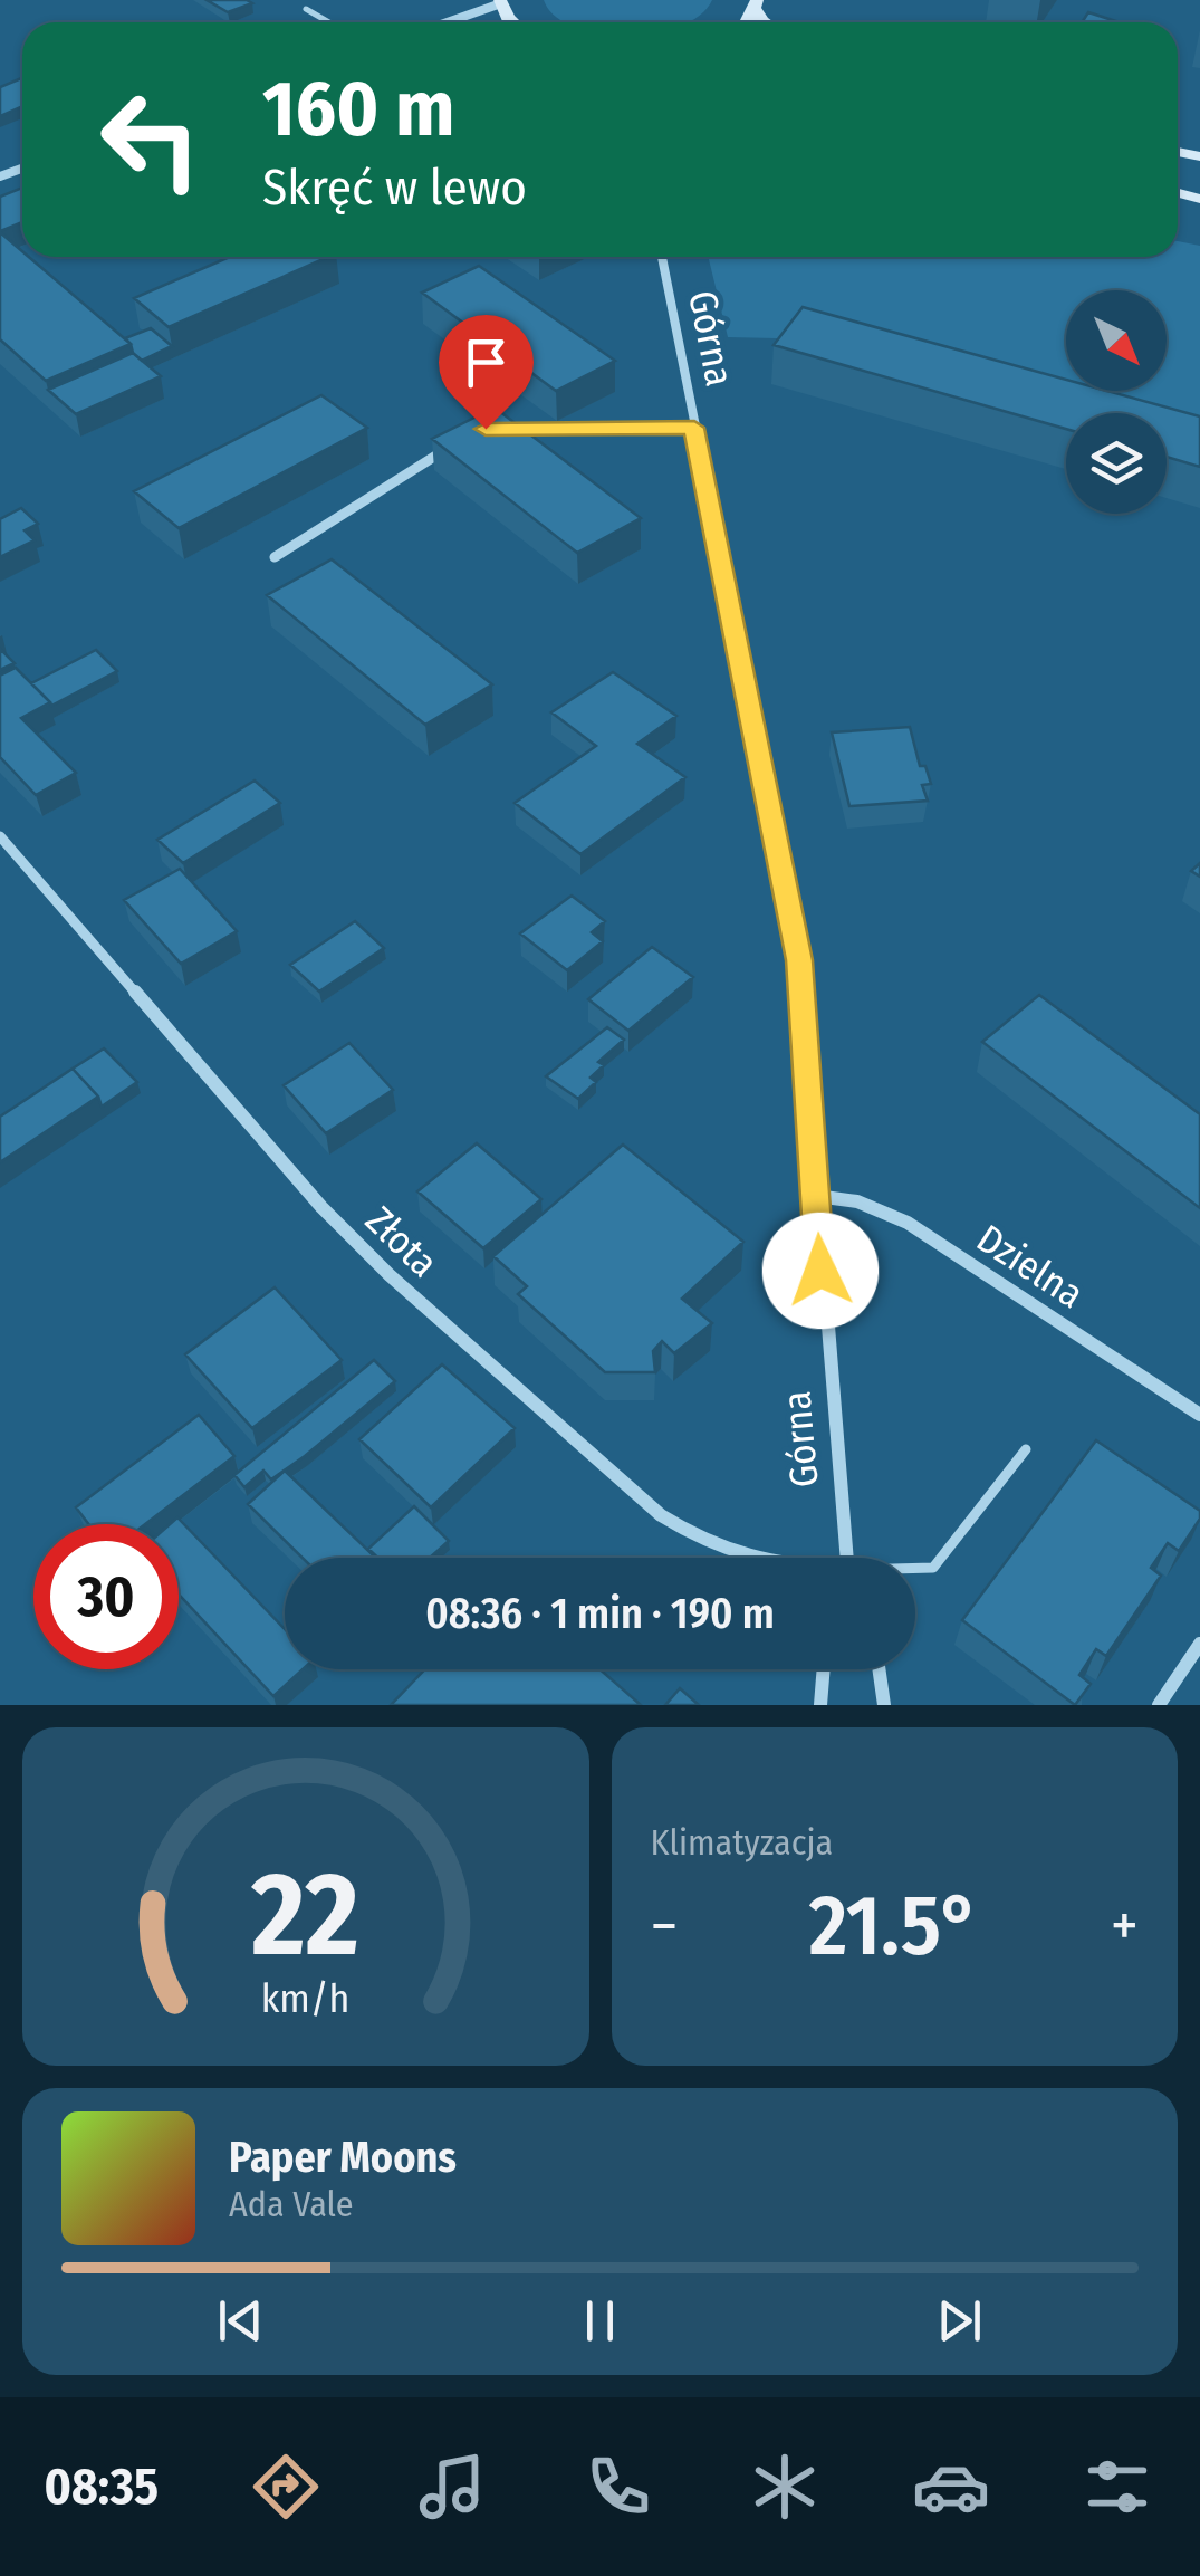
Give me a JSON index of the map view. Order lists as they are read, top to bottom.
{
  "streets": {
    "street": ["Górna", "Złota", "Dzielna"]
  },
  "crossings": [
    ["Górna", "Dzielna"]
  ],
  "north": "bottom right",
  "page": {
    "turn": ["160 m", "Skręć w lewo"],
    "limit": "30",
    "trip": "08:36 · 1 min · 190 m",
    "tile": "Klimatyzacja",
    "heat": ["−", "21.5°", "+"],
    "song": ["Paper Moons", "Ada Vale"],
    "tabs": "08:35",
    "gauge": ["22", "km/h"]
  }
}
